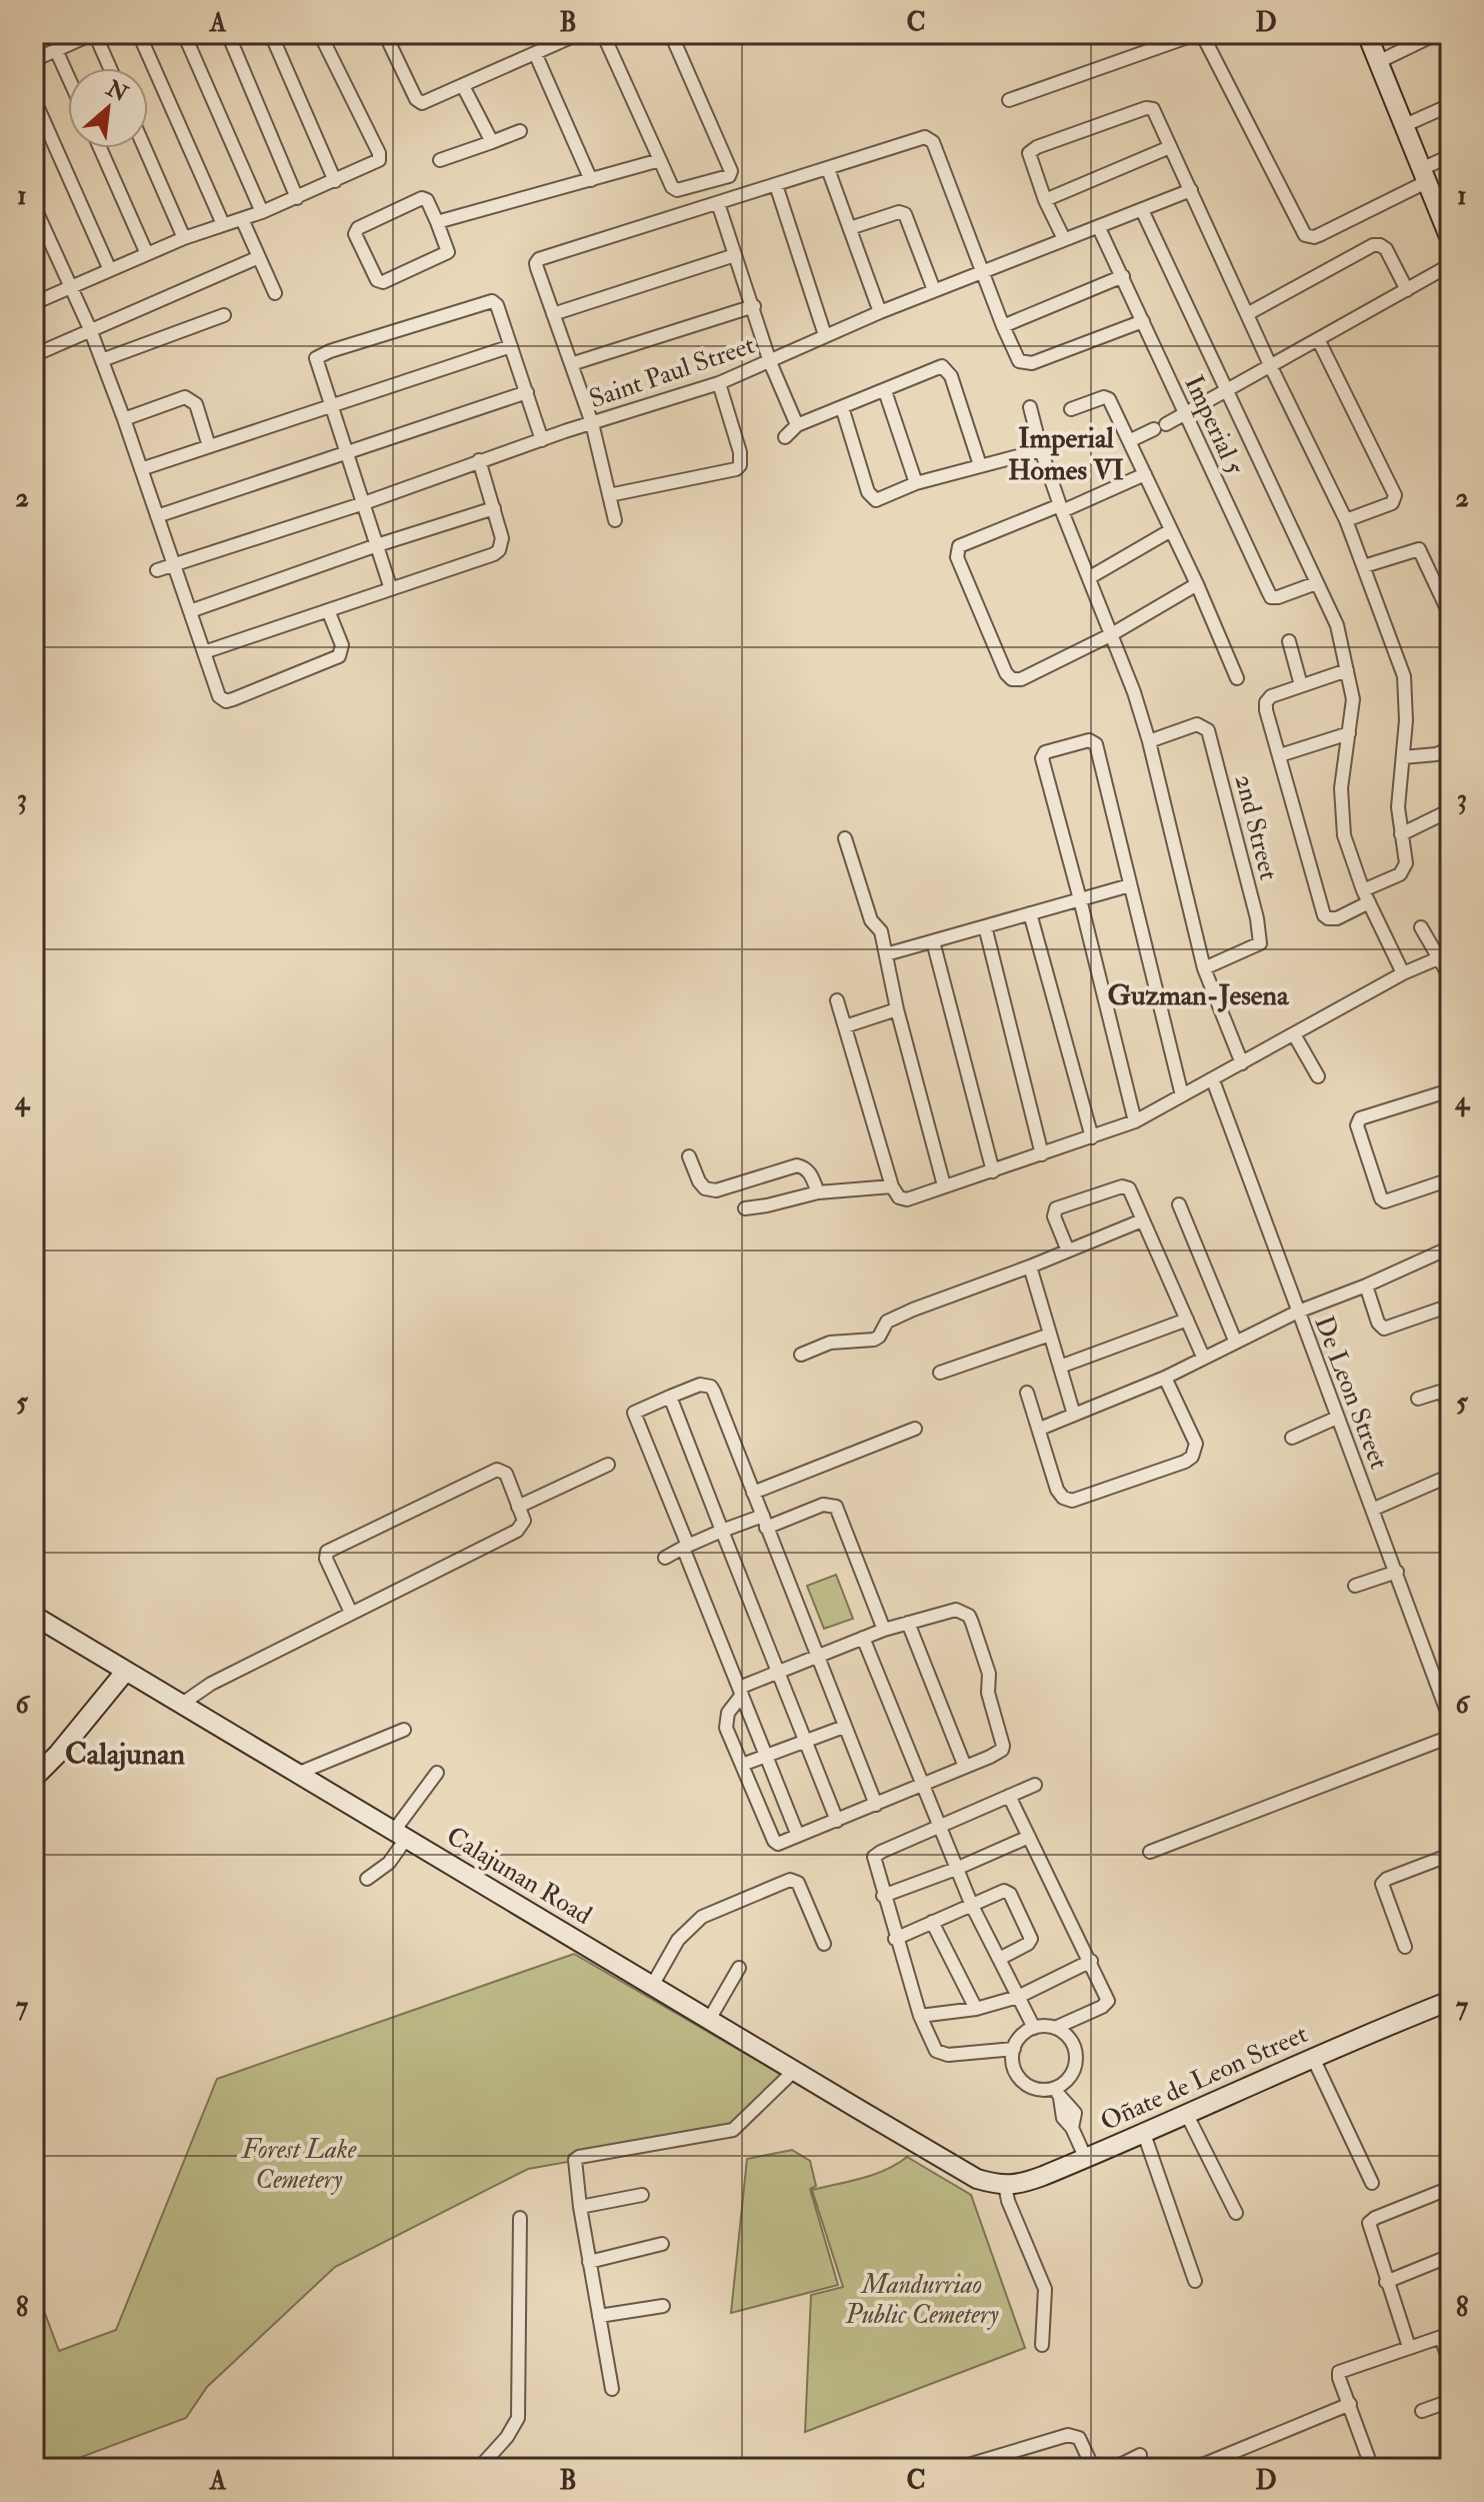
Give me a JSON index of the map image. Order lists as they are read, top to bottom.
{
  "streets": {
    "main road": ["Calajunan Road", "Oñate de Leon Street"],
    "street": [
      "Saint Paul Street",
      "Imperial 5",
      "2nd Street",
      "De Leon Street"
    ]
  },
  "crossings": [
    ["Saint Paul Street", "Imperial 5"],
    ["Calajunan Road", "Oñate de Leon Street"]
  ],
  "districts": ["Imperial Homes VI", "Guzman-Jesena", "Calajunan"],
  "parks": ["Forest Lake Cemetery", "Mandurriao Public Cemetery"],
  "north": "top right",
  "grid": {
    "columns": [
      "A",
      "B",
      "C",
      "D"
    ],
    "rows": [
      "1",
      "2",
      "3",
      "4",
      "5",
      "6",
      "7",
      "8"
    ]
  }
}
